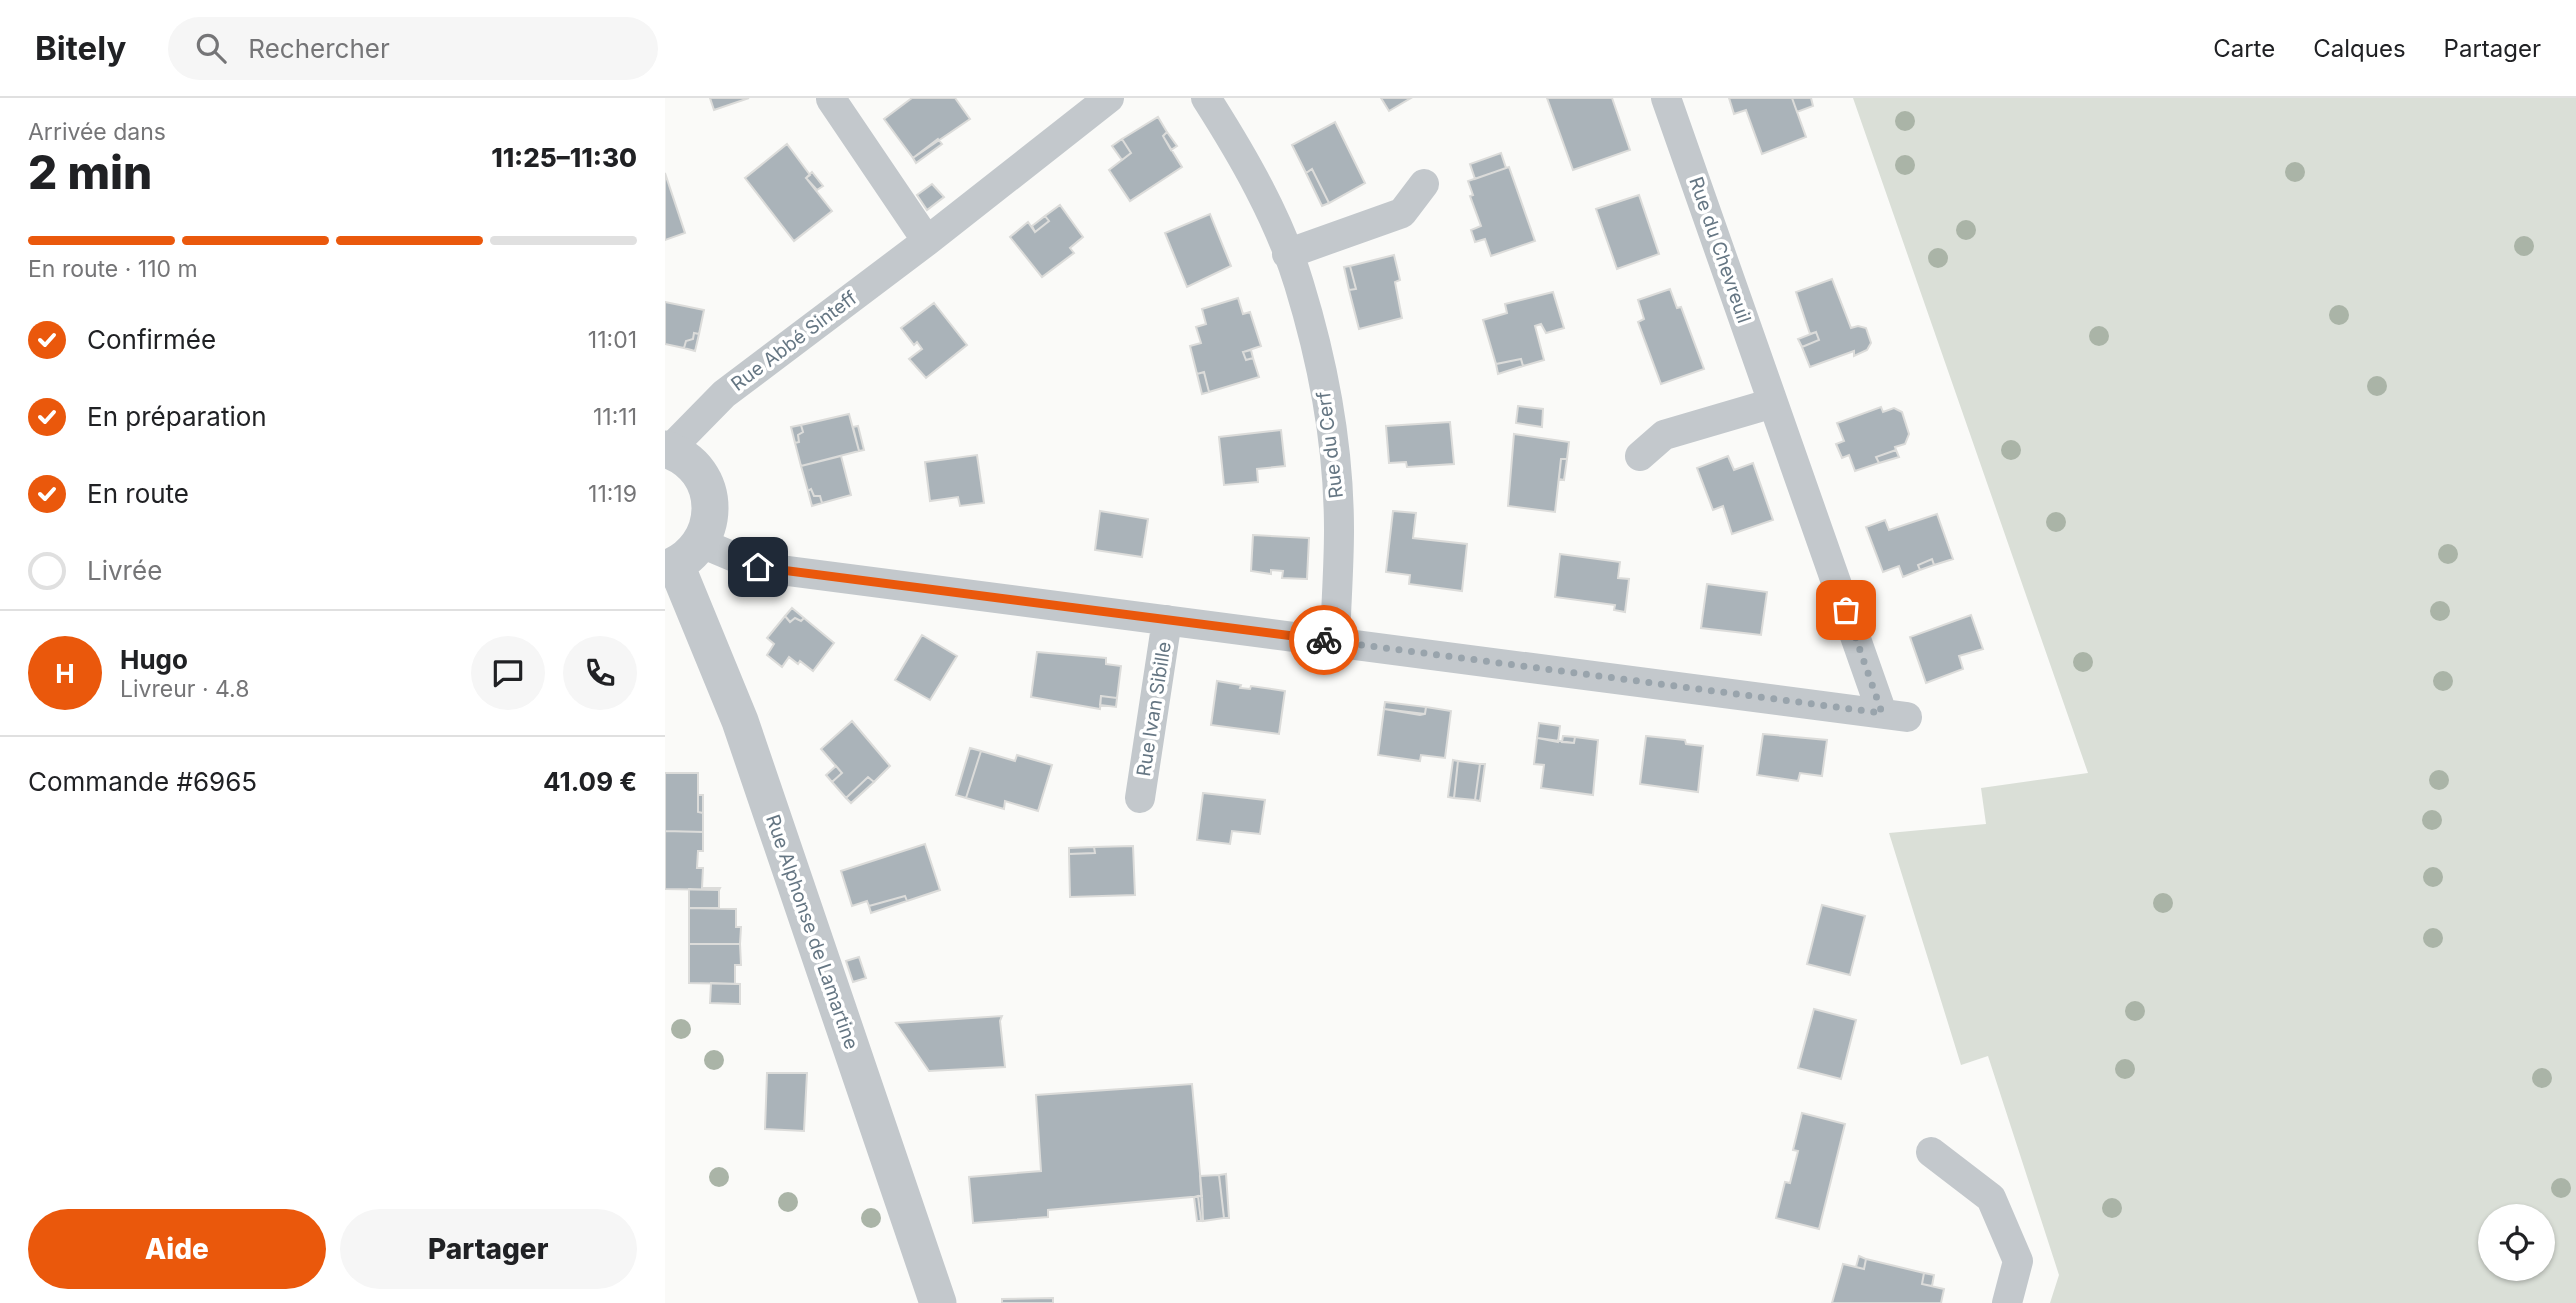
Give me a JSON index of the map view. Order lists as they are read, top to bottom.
{
  "streets": {
    "street": [
      "Rue du Chevreuil",
      "Rue Abbé Sinteff",
      "Rue du Cerf",
      "Rue Ivan Sibille",
      "Rue Alphonse de Lamartine"
    ]
  },
  "crossings": [
    ["Rue du Chevreuil", "Rue Ivan Sibille"],
    ["Rue du Cerf", "Rue Ivan Sibille"],
    ["Rue Ivan Sibille", "Rue Alphonse de Lamartine"]
  ],
  "page": {
    "header": "Bitely",
    "search": "Rechercher",
    "nav": ["Carte", "Calques", "Partager"],
    "heading": ["2 min", "Arrivée dans", "11:25–11:30"],
    "panel": [
      "Hugo",
      "Livreur · 4.8",
      "Commande #6965",
      "41.09 €"
    ],
    "bar": "En route · 110 m",
    "list": [
      ["Confirmée", "11:01"],
      ["En préparation", "11:11"],
      ["En route", "11:19"],
      "Livrée"
    ],
    "round": "H",
    "buttons": ["Aide", "Partager"]
  }
}
